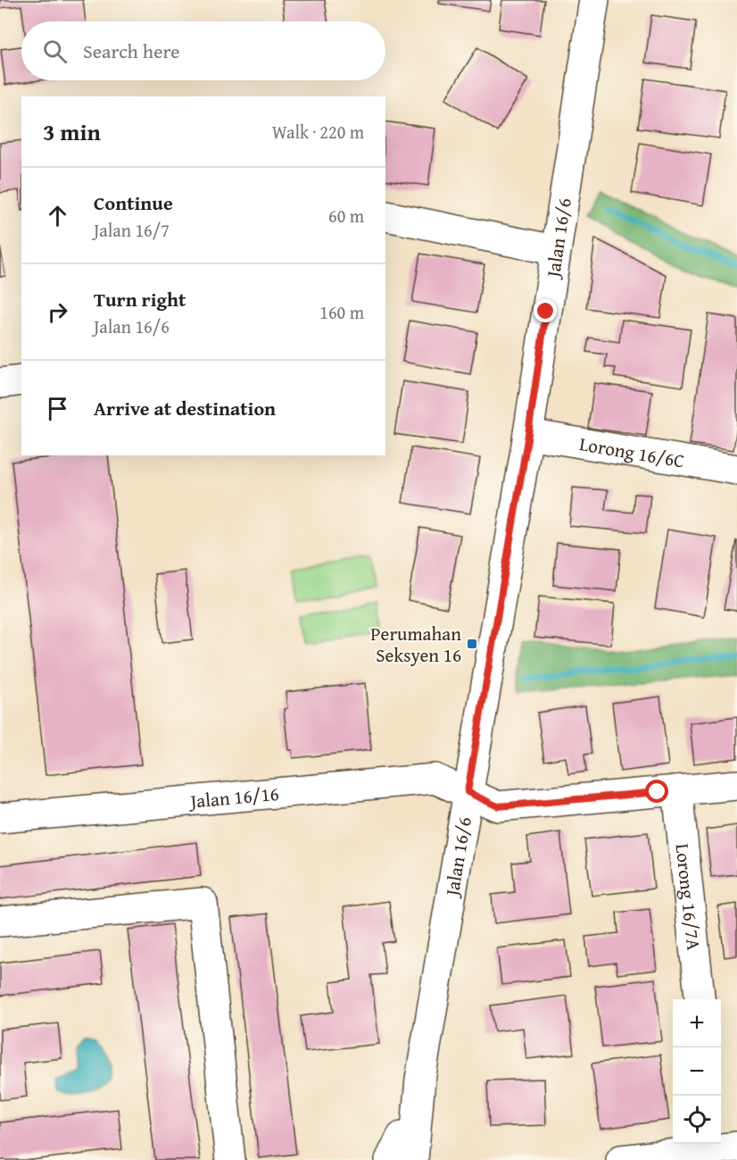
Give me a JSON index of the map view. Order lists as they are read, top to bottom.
{
  "streets": {
    "street": [
      "Jalan 16/6",
      "Lorong 16/6C",
      "Jalan 16/16",
      "Lorong 16/7A"
    ]
  },
  "crossings": [
    ["Jalan 16/6", "Lorong 16/6C"],
    ["Jalan 16/6", "Jalan 16/16"],
    ["Jalan 16/16", "Lorong 16/7A"]
  ],
  "places": {
    "transit": ["Perumahan Seksyen 16"]
  },
  "page": {
    "search": "Search here",
    "heading": ["3 min", "Walk · 220 m"],
    "list": [
      ["Continue", "Jalan 16/7", "60 m"],
      ["Turn right", "Jalan 16/6", "160 m"],
      "Arrive at destination"
    ],
    "map_buttons": ["+", "−"]
  }
}
